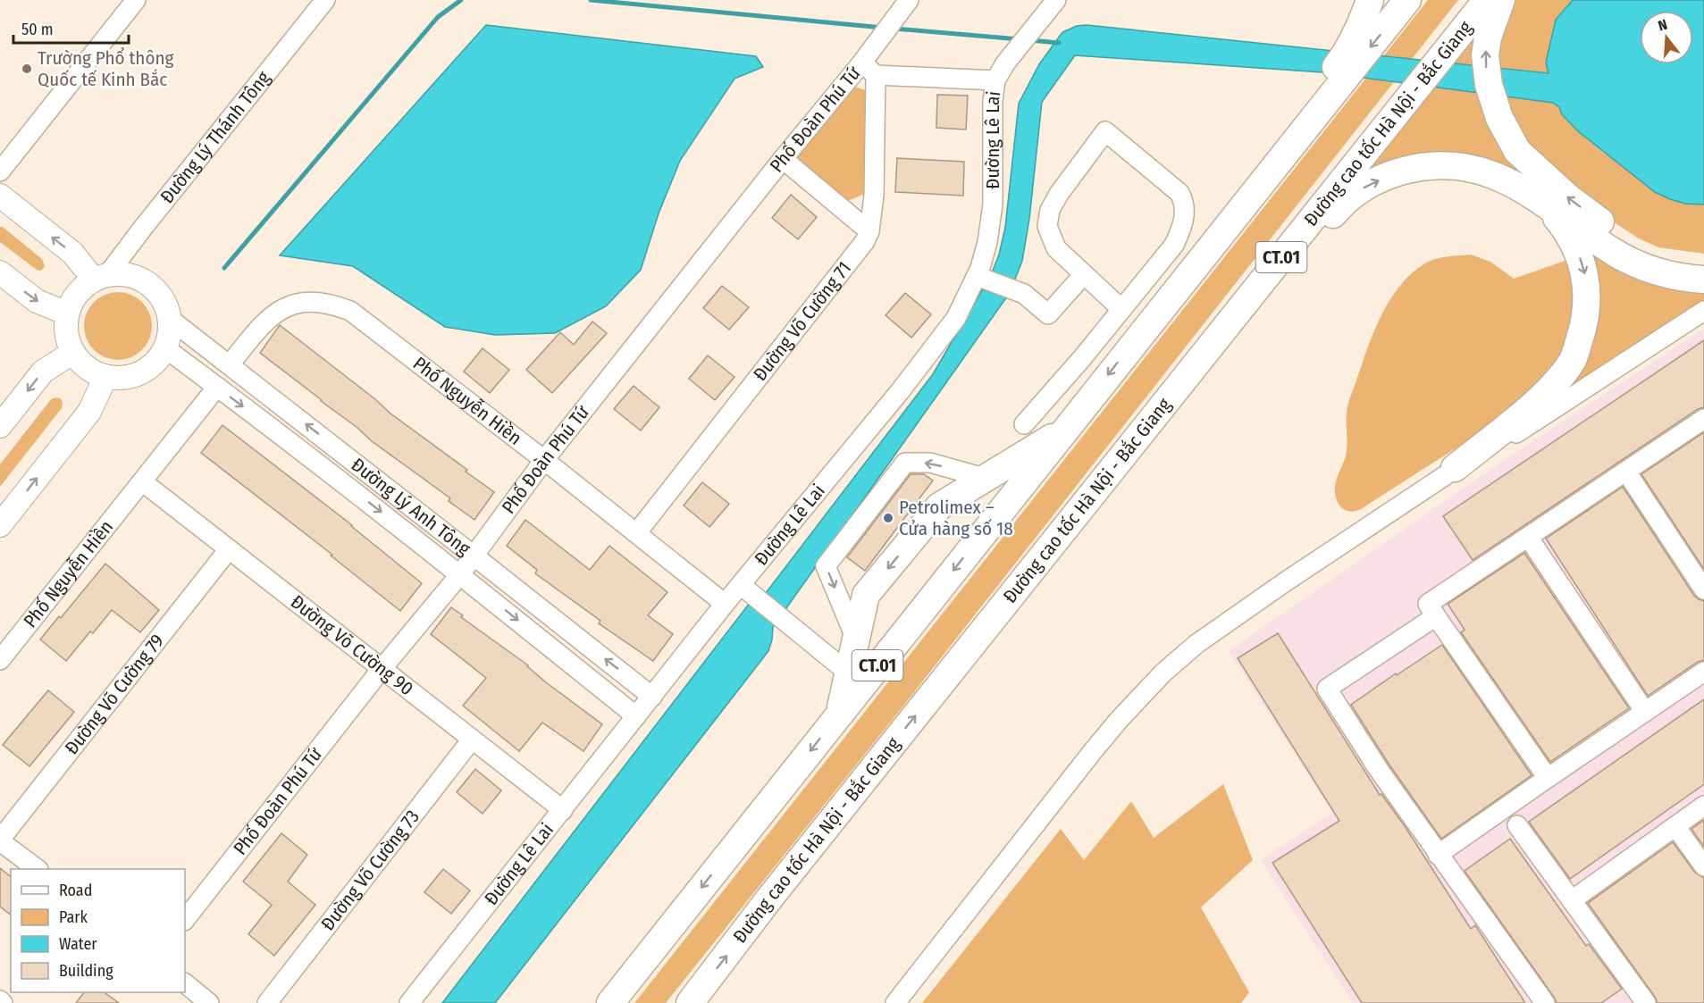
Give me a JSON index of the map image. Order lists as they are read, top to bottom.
{
  "streets": {
    "highway": ["Đường cao tốc Hà Nội - Bắc Giang", "CT.01"],
    "street": [
      "Phố Đoàn Phú Tứ",
      "Đường Lý Thánh Tông",
      "Đường Lê Lai",
      "Đường Võ Cường 71",
      "Phố Nguyễn Hiền",
      "Đường Lý Anh Tông",
      "Đường Võ Cường 90",
      "Đường Võ Cường 79",
      "Đường Võ Cường 73"
    ]
  },
  "crossings": [
    ["Phố Đoàn Phú Tứ", "Đường Võ Cường 71"],
    ["Phố Đoàn Phú Tứ", "Phố Nguyễn Hiền"],
    ["Phố Đoàn Phú Tứ", "Đường Lý Anh Tông"],
    ["Phố Đoàn Phú Tứ", "Đường Võ Cường 90"],
    ["Đường Lý Thánh Tông", "Đường Lý Anh Tông"],
    ["Đường Lê Lai", "Phố Nguyễn Hiền"],
    ["Đường Lê Lai", "Đường Lý Anh Tông"],
    ["Đường Lê Lai", "Đường Võ Cường 90"],
    ["Đường Võ Cường 71", "Phố Nguyễn Hiền"],
    ["Phố Nguyễn Hiền", "Đường Lý Anh Tông"],
    ["Phố Nguyễn Hiền", "Đường Võ Cường 90"],
    ["Đường Võ Cường 90", "Đường Võ Cường 79"],
    ["Đường Võ Cường 90", "Đường Võ Cường 73"]
  ],
  "places": ["Trường Phổ thông Quốc tế Kinh Bắc", "Petrolimex – Cửa hàng số 18"],
  "legend": [
    "Road",
    "Park",
    "Water",
    "Building"
  ],
  "scale_bar": "50 m",
  "north": "top"
}
